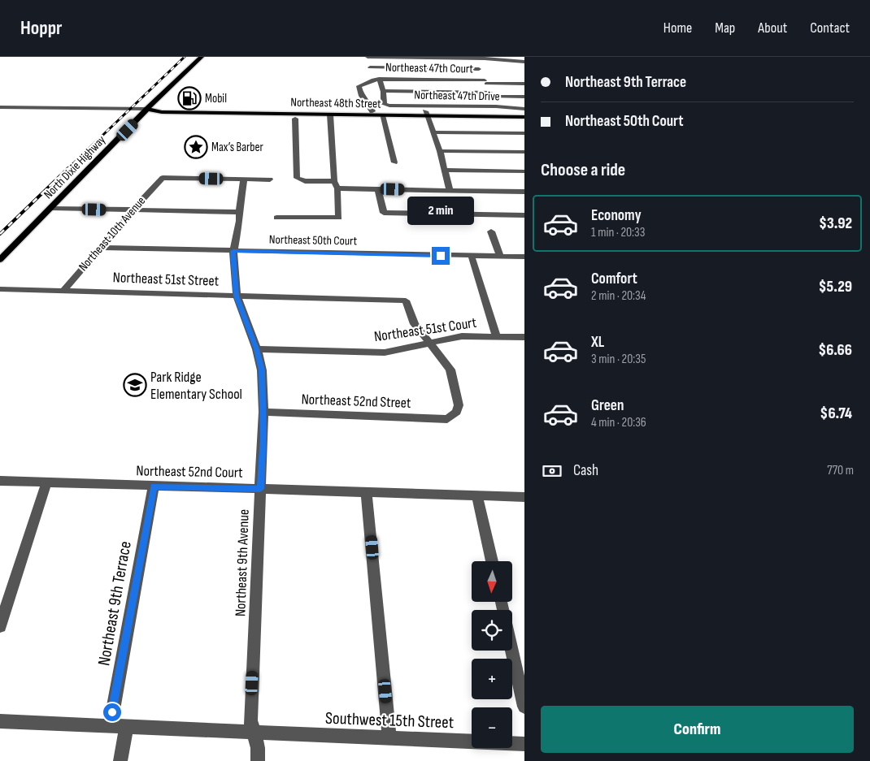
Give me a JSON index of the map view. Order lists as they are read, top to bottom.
{
  "streets": {
    "main road": ["Northeast 48th Street", "North Dixie Highway"],
    "street": [
      "Northeast 47th Court",
      "Northeast 47th Drive",
      "Northeast 10th Avenue",
      "Northeast 50th Court",
      "Northeast 51st Street",
      "Northeast 51st Court",
      "Northeast 52nd Street",
      "Northeast 52nd Court",
      "Northeast 9th Avenue",
      "Northeast 9th Terrace",
      "Southwest 15th Street"
    ]
  },
  "crossings": [
    ["Northeast 48th Street", "North Dixie Highway"],
    ["Northeast 10th Avenue", "Northeast 50th Court"],
    ["Northeast 10th Avenue", "Northeast 51st Street"],
    ["Northeast 10th Avenue", "Northeast 9th Avenue"],
    ["Northeast 50th Court", "Northeast 9th Avenue"],
    ["Northeast 51st Street", "Northeast 51st Court"],
    ["Northeast 51st Street", "Northeast 52nd Street"],
    ["Northeast 51st Street", "Northeast 9th Avenue"],
    ["Northeast 51st Court", "Northeast 52nd Street"],
    ["Northeast 51st Court", "Northeast 9th Avenue"],
    ["Northeast 52nd Street", "Northeast 9th Avenue"],
    ["Northeast 52nd Court", "Northeast 9th Avenue"],
    ["Northeast 52nd Court", "Northeast 9th Terrace"],
    ["Northeast 9th Avenue", "Southwest 15th Street"],
    ["Northeast 9th Terrace", "Southwest 15th Street"]
  ],
  "places": {
    "fuel station": ["Mobil"],
    "place": ["Max’s Barber"],
    "school or university": ["Park Ridge Elementary School"]
  },
  "north": "bottom",
  "page": {
    "header": "Hoppr",
    "nav": [
      "Home",
      "Map",
      "About",
      "Contact"
    ],
    "banner": ["Northeast 9th Terrace", "Northeast 50th Court"],
    "heading": "Choose a ride",
    "list": [
      {
        "name": "Economy",
        "note": "1 min · 20:33",
        "value": "$3.92"
      },
      {
        "name": "Comfort",
        "note": "2 min · 20:34",
        "value": "$5.29"
      },
      {
        "name": "XL",
        "note": "3 min · 20:35",
        "value": "$6.66"
      },
      {
        "name": "Green",
        "note": "4 min · 20:36",
        "value": "$6.74"
      }
    ],
    "bubble": "2 min",
    "pay": ["Cash", "770 m"],
    "map_buttons": ["+", "−"],
    "buttons": "Confirm"
  }
}
